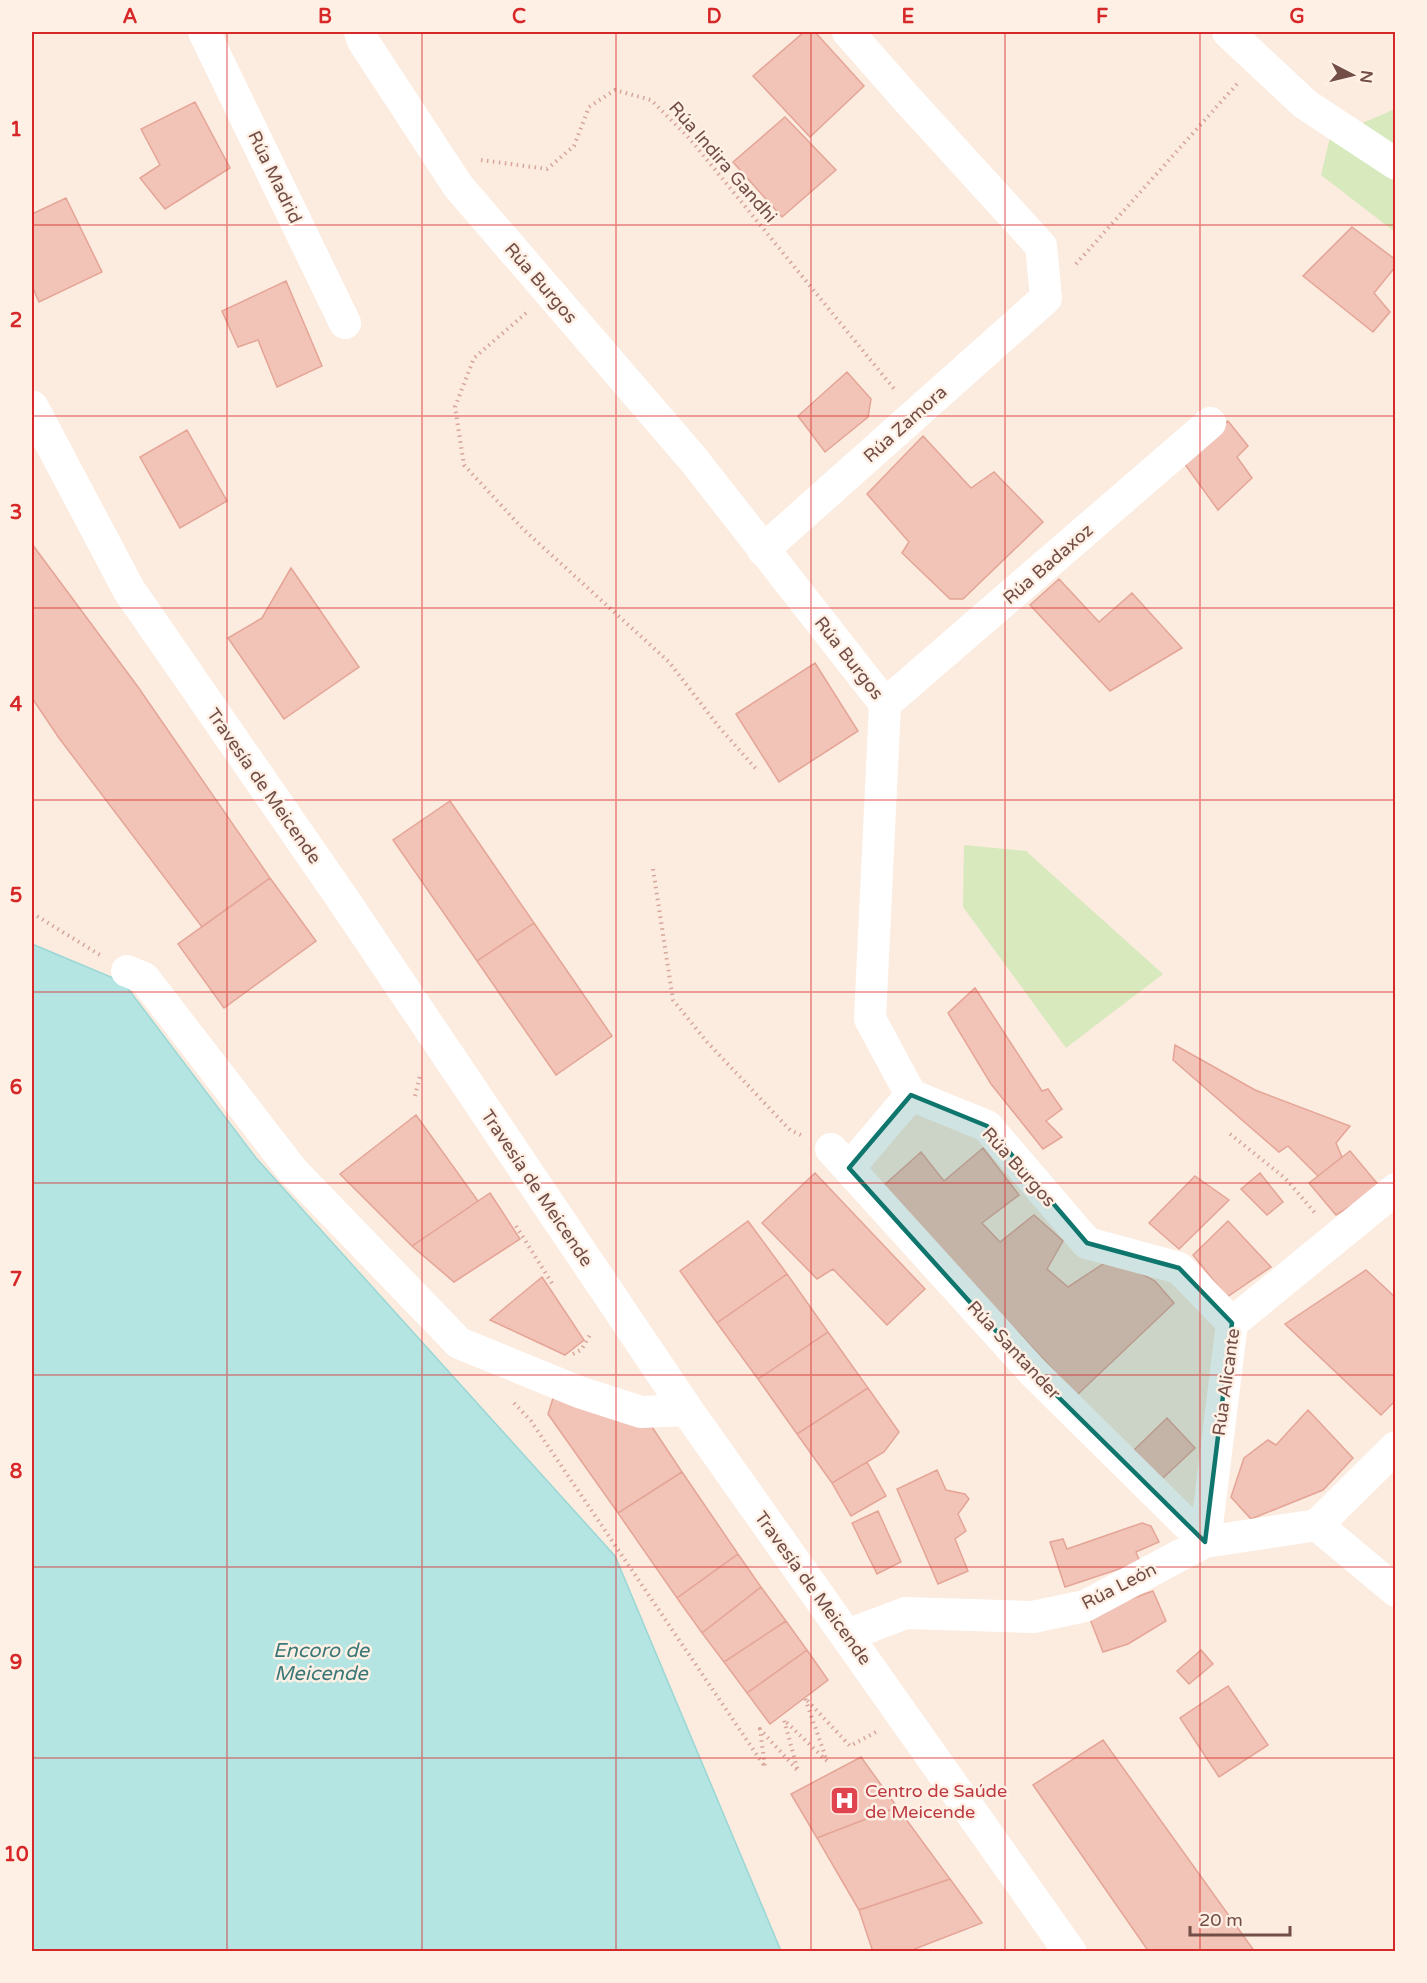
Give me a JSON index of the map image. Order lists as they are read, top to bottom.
{
  "streets": {
    "main road": ["Travesía de Meicende"],
    "street": [
      "Rúa Madrid",
      "Rúa Burgos",
      "Rúa Zamora",
      "Rúa Badaxoz",
      "Rúa Santander",
      "Rúa Alicante",
      "Rúa León"
    ],
    "path": ["Rúa Indira Gandhi"]
  },
  "crossings": [
    ["Rúa Indira Gandhi", "Rúa Burgos"],
    ["Rúa Indira Gandhi", "Rúa Zamora"],
    ["Rúa Burgos", "Rúa Zamora"],
    ["Rúa Burgos", "Rúa Badaxoz"],
    ["Rúa Burgos", "Rúa Alicante"],
    ["Travesía de Meicende", "Rúa León"],
    ["Rúa Santander", "Rúa Alicante"],
    ["Rúa Santander", "Rúa León"],
    ["Rúa Alicante", "Rúa León"]
  ],
  "water": ["Encoro de Meicende"],
  "places": {
    "hospital": ["Centro de Saúde de Meicende"]
  },
  "scale_bar": "20 m",
  "north": "right",
  "grid": {
    "columns": [
      "A",
      "B",
      "C",
      "D",
      "E",
      "F",
      "G"
    ],
    "rows": [
      "1",
      "2",
      "3",
      "4",
      "5",
      "6",
      "7",
      "8",
      "9",
      "10"
    ]
  }
}
